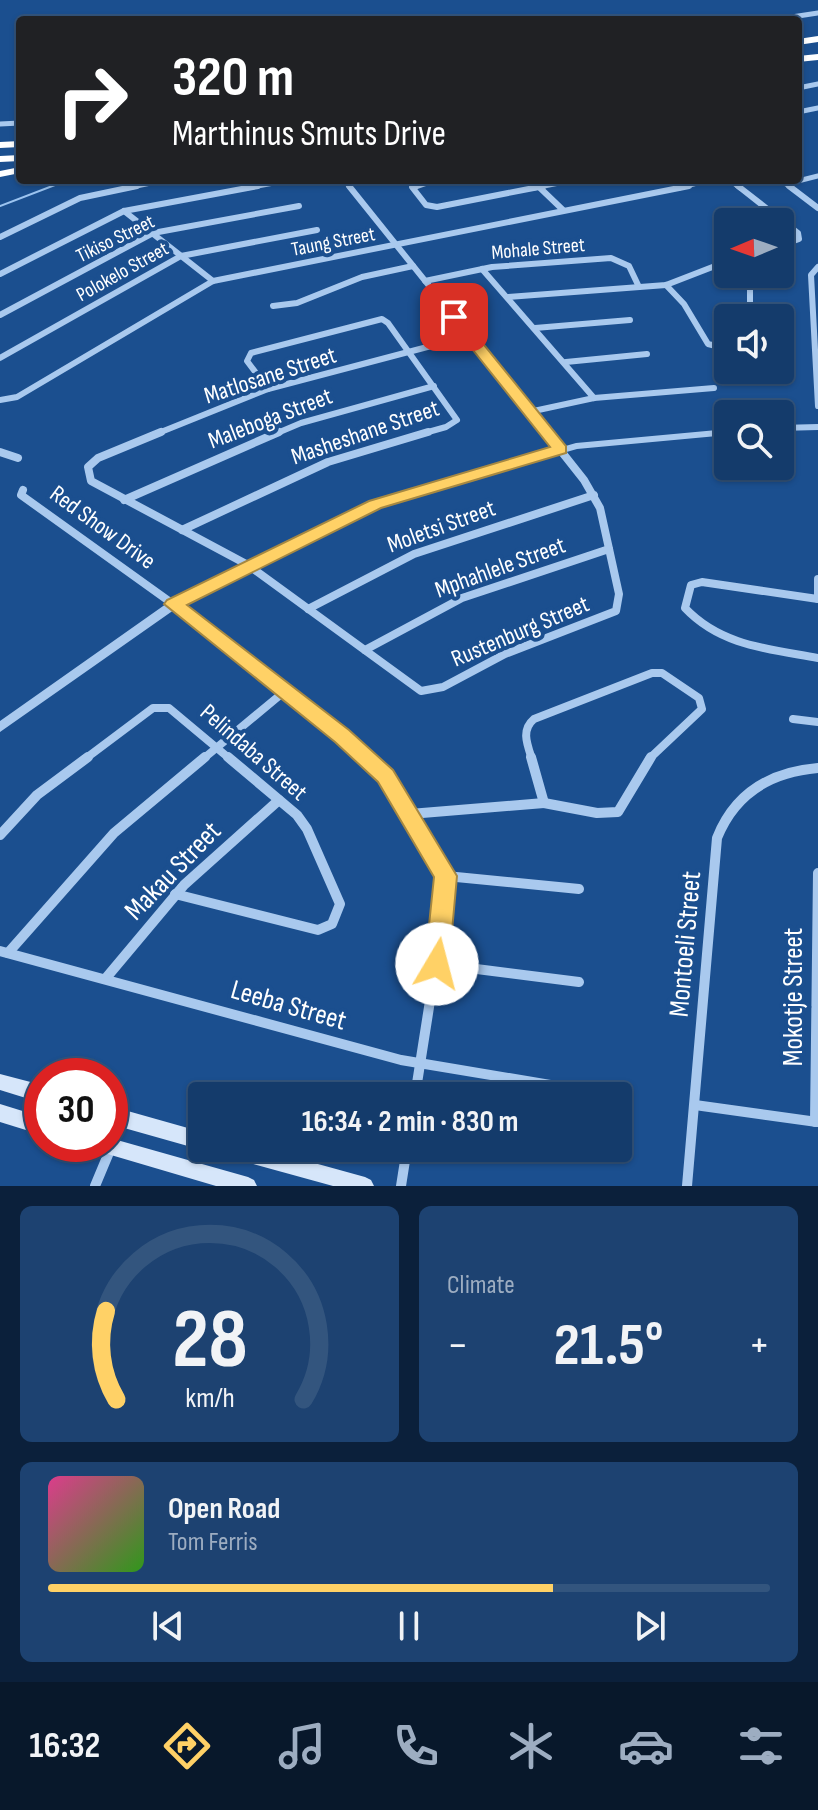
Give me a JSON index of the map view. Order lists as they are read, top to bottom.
{
  "streets": {
    "street": [
      "Tikiso Street",
      "Taung Street",
      "Mohale Street",
      "Polokelo Street",
      "Matlosane Street",
      "Maleboga Street",
      "Masheshane Street",
      "Moletsi Street",
      "Red Show Drive",
      "Mphahlele Street",
      "Rustenburg Street",
      "Pelindaba Street",
      "Makau Street",
      "Montoeli Street",
      "Mokotje Street",
      "Leeba Street"
    ]
  },
  "crossings": [
    ["Taung Street", "Rustenburg Street"],
    ["Mohale Street", "Rustenburg Street"],
    ["Matlosane Street", "Masheshane Street"],
    ["Matlosane Street", "Rustenburg Street"],
    ["Maleboga Street", "Masheshane Street"],
    ["Maleboga Street", "Rustenburg Street"],
    ["Masheshane Street", "Rustenburg Street"],
    ["Moletsi Street", "Rustenburg Street"],
    ["Mphahlele Street", "Rustenburg Street"],
    ["Pelindaba Street", "Makau Street"],
    ["Makau Street", "Leeba Street"]
  ],
  "north": "left",
  "page": {
    "turn": ["320 m", "Marthinus Smuts Drive"],
    "limit": "30",
    "trip": "16:34 · 2 min · 830 m",
    "tile": "Climate",
    "heat": ["−", "21.5°", "+"],
    "song": ["Open Road", "Tom Ferris"],
    "tabs": "16:32",
    "gauge": ["28", "km/h"]
  }
}
